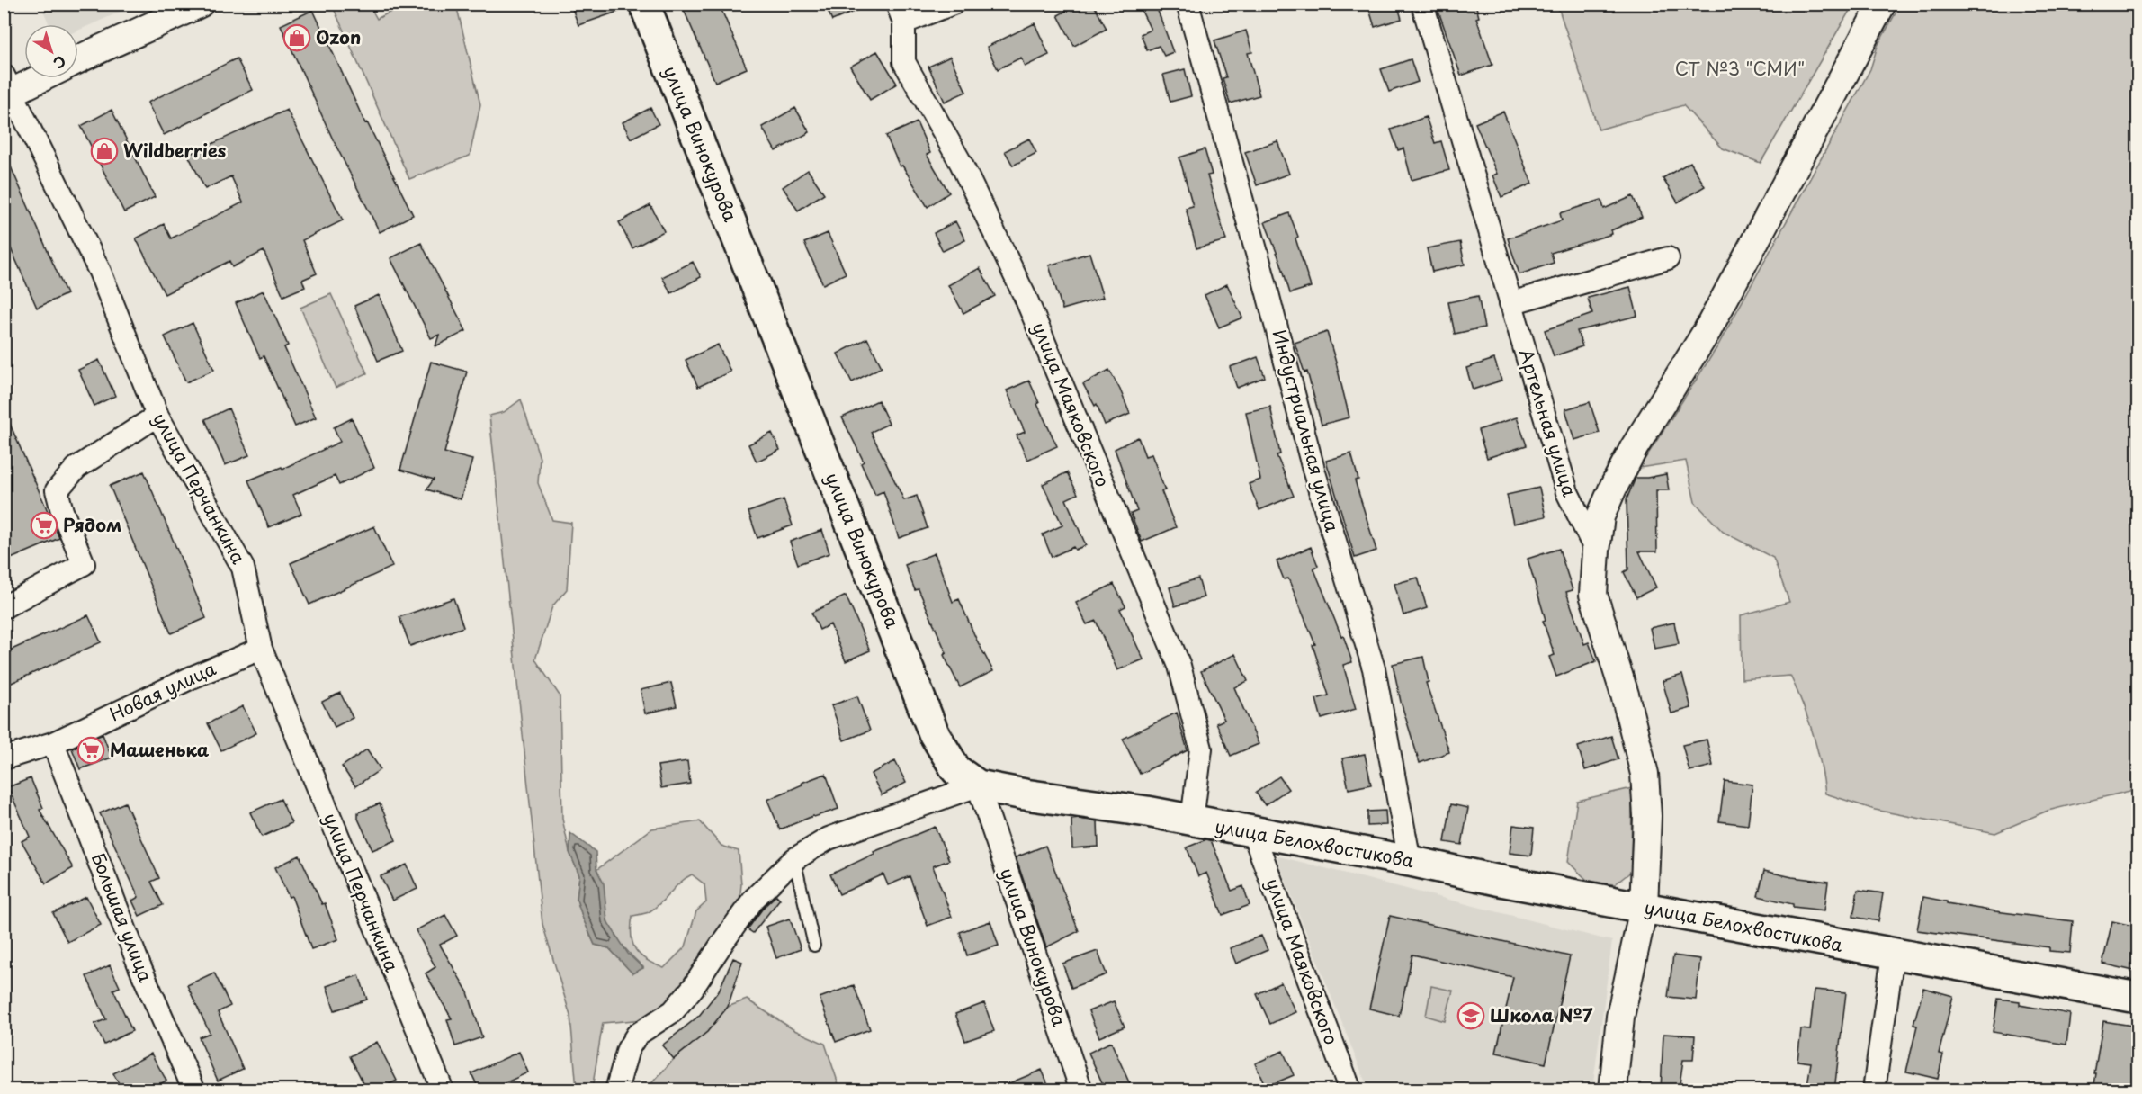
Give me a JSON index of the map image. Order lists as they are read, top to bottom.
{
  "streets": {
    "main road": ["улица Винокурова", "улица Белохвостикова"],
    "street": [
      "улица Маяковского",
      "Артельная улица",
      "Индустриальная улица",
      "улица Перчанкина",
      "Новая улица",
      "Большая улица"
    ]
  },
  "crossings": [
    ["улица Винокурова", "улица Белохвостикова"],
    ["улица Маяковского", "улица Белохвостикова"],
    ["Артельная улица", "улица Белохвостикова"],
    ["Индустриальная улица", "улица Белохвостикова"],
    ["улица Перчанкина", "Новая улица"],
    ["Новая улица", "Большая улица"]
  ],
  "parks": ["СТ №3 \"СМИ\""],
  "places": {
    "shop": ["Ozon", "Wildberries"],
    "supermarket": ["Рядом", "Машенька"],
    "school or university": ["Школа №7"]
  },
  "north": "bottom right"
}
